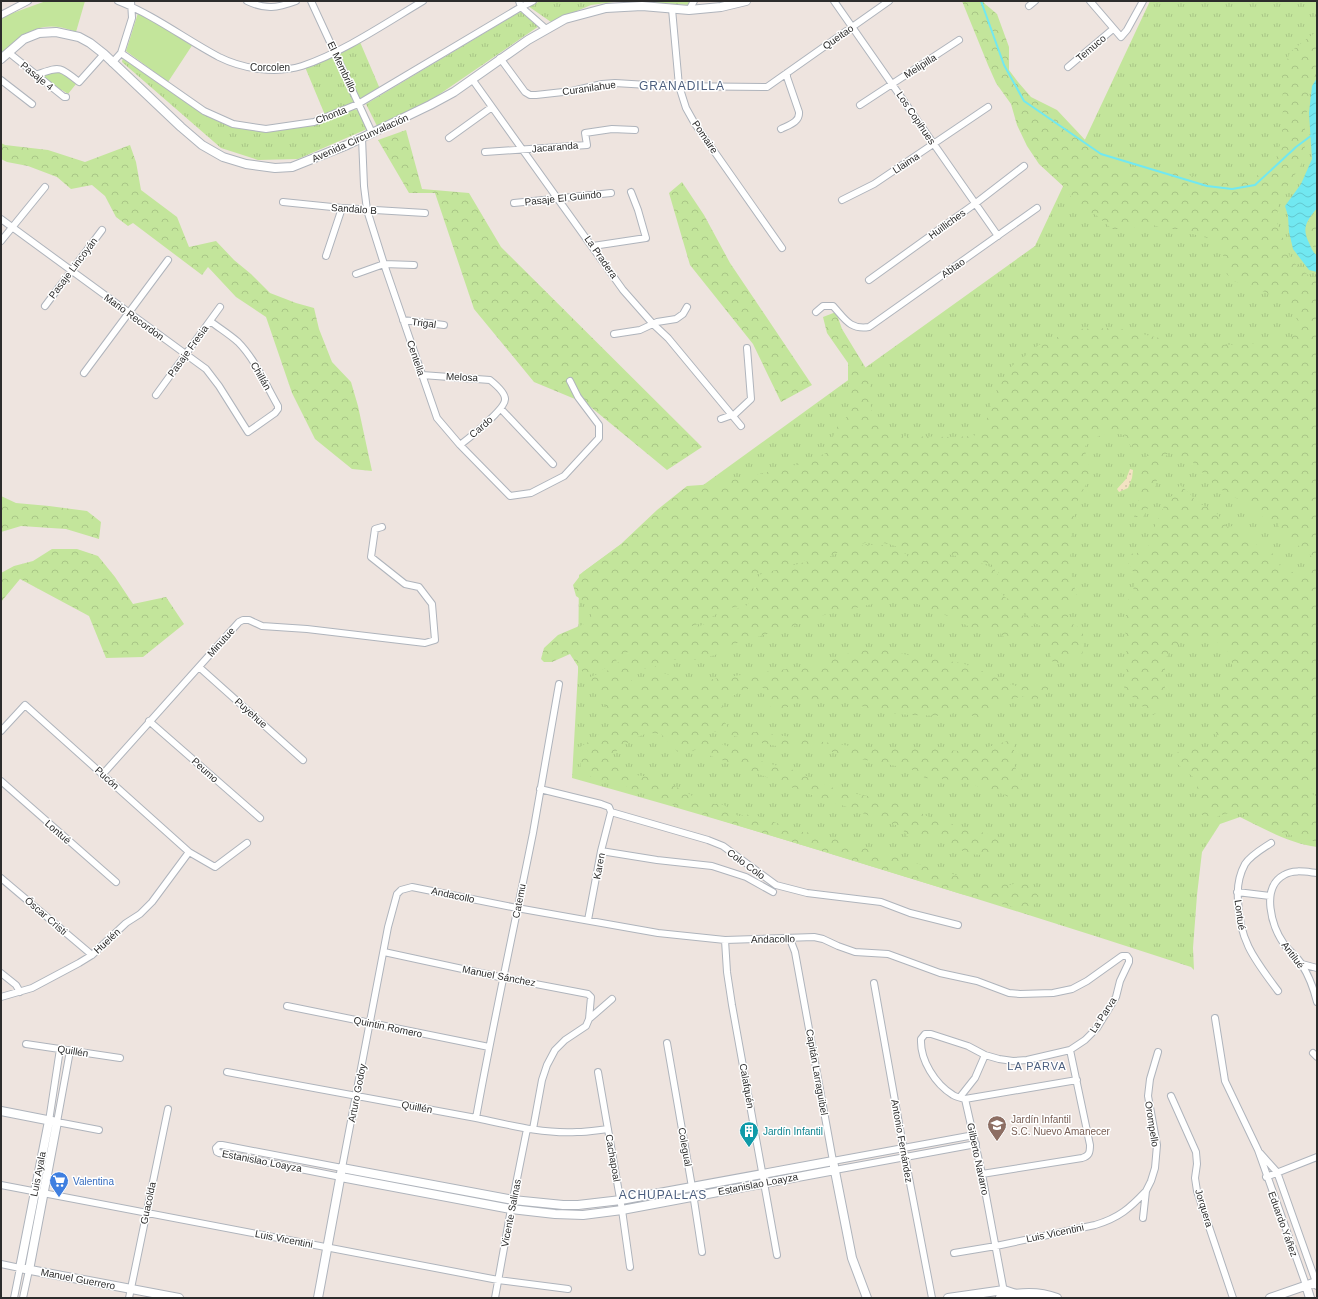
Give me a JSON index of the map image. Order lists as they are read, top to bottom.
{
  "streets": {
    "street": [
      "Queitao",
      "Temuco",
      "Melipilla",
      "Corcolen",
      "El Membrillo",
      "Pasaje 4",
      "Curanilahue",
      "Chonta",
      "Los Copihues",
      "Pomaire",
      "Avenida Circunvalación",
      "Jacaranda",
      "Llaima",
      "Pasaje El Guindo",
      "Sandalo B",
      "Huilliches",
      "La Pradera",
      "Pasaje Lincoyán",
      "Abtao",
      "Mario Recordon",
      "Trigal",
      "Pasaje Fresia",
      "Centella",
      "Chillán",
      "Melosa",
      "Cardo",
      "Minutue",
      "Puyehue",
      "Peumo",
      "Pucón",
      "Lontué",
      "Colo Colo",
      "Karen",
      "Andacollo",
      "Catemu",
      "Óscar Cristi",
      "Huelén",
      "Antilué",
      "Manuel Sánchez",
      "La Parva",
      "Quintin Romero",
      "Quillén",
      "Capitán Larraguibel",
      "Calafquén",
      "Arturo Godoy",
      "Orompello",
      "Antonio Fernández",
      "Colegual",
      "Cachapoal",
      "Gilberto Navarro",
      "Estanislao Loayza",
      "Luis Ayala",
      "Guacolda",
      "Jorquera",
      "Vicente Salinas",
      "Eduardo Yáñez",
      "Luis Vicentini",
      "Manuel Guerrero"
    ]
  },
  "crossings": [
    ["Queitao", "Curanilahue"],
    ["Queitao", "Los Copihues"],
    ["Melipilla", "Los Copihues"],
    ["Corcolen", "El Membrillo"],
    ["El Membrillo", "Chonta"],
    ["El Membrillo", "Avenida Circunvalación"],
    ["Pasaje 4", "Avenida Circunvalación"],
    ["Curanilahue", "Pomaire"],
    ["Curanilahue", "Avenida Circunvalación"],
    ["Los Copihues", "Llaima"],
    ["Los Copihues", "Huilliches"],
    ["Los Copihues", "Abtao"],
    ["Pomaire", "Avenida Circunvalación"],
    ["Avenida Circunvalación", "La Pradera"],
    ["Avenida Circunvalación", "Centella"],
    ["Jacaranda", "La Pradera"],
    ["Pasaje El Guindo", "La Pradera"],
    ["Sandalo B", "Centella"],
    ["Pasaje Lincoyán", "Mario Recordon"],
    ["Mario Recordon", "Pasaje Fresia"],
    ["Mario Recordon", "Chillán"],
    ["Trigal", "Centella"],
    ["Pasaje Fresia", "Chillán"],
    ["Centella", "Melosa"],
    ["Centella", "Cardo"],
    ["Melosa", "Cardo"],
    ["Minutue", "Puyehue"],
    ["Minutue", "Peumo"],
    ["Minutue", "Pucón"],
    ["Pucón", "Huelén"],
    ["Colo Colo", "Karen"],
    ["Colo Colo", "Catemu"],
    ["Karen", "Andacollo"],
    ["Andacollo", "Catemu"],
    ["Andacollo", "La Parva"],
    ["Andacollo", "Capitán Larraguibel"],
    ["Andacollo", "Calafquén"],
    ["Andacollo", "Arturo Godoy"],
    ["Catemu", "Manuel Sánchez"],
    ["Catemu", "Quintin Romero"],
    ["Catemu", "Quillén"],
    ["Óscar Cristi", "Huelén"],
    ["Manuel Sánchez", "Arturo Godoy"],
    ["Manuel Sánchez", "Vicente Salinas"],
    ["La Parva", "Gilberto Navarro"],
    ["Quintin Romero", "Arturo Godoy"],
    ["Quillén", "Arturo Godoy"],
    ["Quillén", "Cachapoal"],
    ["Quillén", "Luis Ayala"],
    ["Quillén", "Vicente Salinas"],
    ["Capitán Larraguibel", "Estanislao Loayza"],
    ["Calafquén", "Estanislao Loayza"],
    ["Arturo Godoy", "Estanislao Loayza"],
    ["Arturo Godoy", "Luis Vicentini"],
    ["Orompello", "Luis Vicentini"],
    ["Antonio Fernández", "Estanislao Loayza"],
    ["Colegual", "Estanislao Loayza"],
    ["Cachapoal", "Estanislao Loayza"],
    ["Gilberto Navarro", "Estanislao Loayza"],
    ["Gilberto Navarro", "Luis Vicentini"],
    ["Estanislao Loayza", "Vicente Salinas"],
    ["Luis Ayala", "Luis Vicentini"],
    ["Luis Ayala", "Manuel Guerrero"],
    ["Guacolda", "Luis Vicentini"],
    ["Guacolda", "Manuel Guerrero"],
    ["Vicente Salinas", "Luis Vicentini"]
  ],
  "districts": ["GRANADILLA", "LA PARVA", "ACHUPALLAS"],
  "places": {
    "school or university": ["Jardín Infantil S.C. Nuevo Amanecer"],
    "building": ["Jardín Infantil"],
    "supermarket": ["Valentina"]
  }
}
